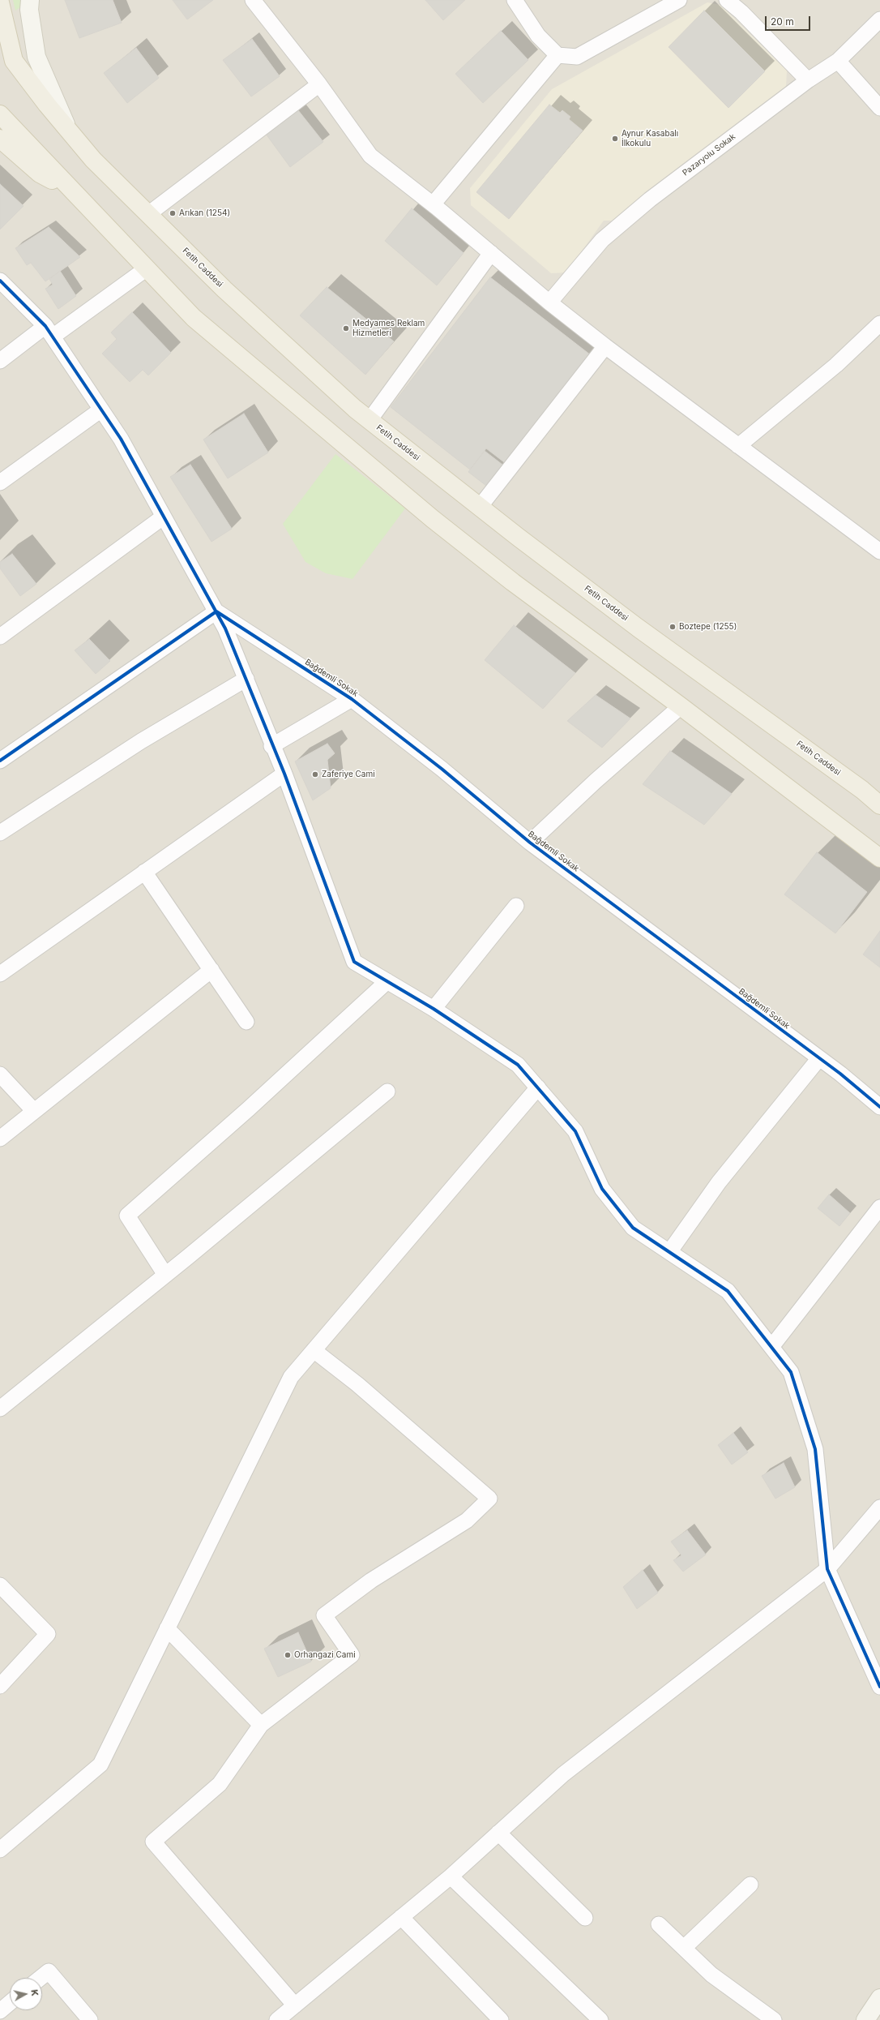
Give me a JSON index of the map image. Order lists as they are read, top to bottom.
{
  "streets": {
    "main road": ["Fetih Caddesi"],
    "street": ["Pazaryolu Sokak", "Bağdemli Sokak"]
  },
  "places": [
    "Aynur Kasabalı İlkokulu",
    "Arıkan (1254)",
    "Medyames Reklam Hizmetleri",
    "Boztepe (1255)",
    "Zaferiye Cami",
    "Orhangazi Cami"
  ],
  "scale_bar": "20 m",
  "north": "right"
}
